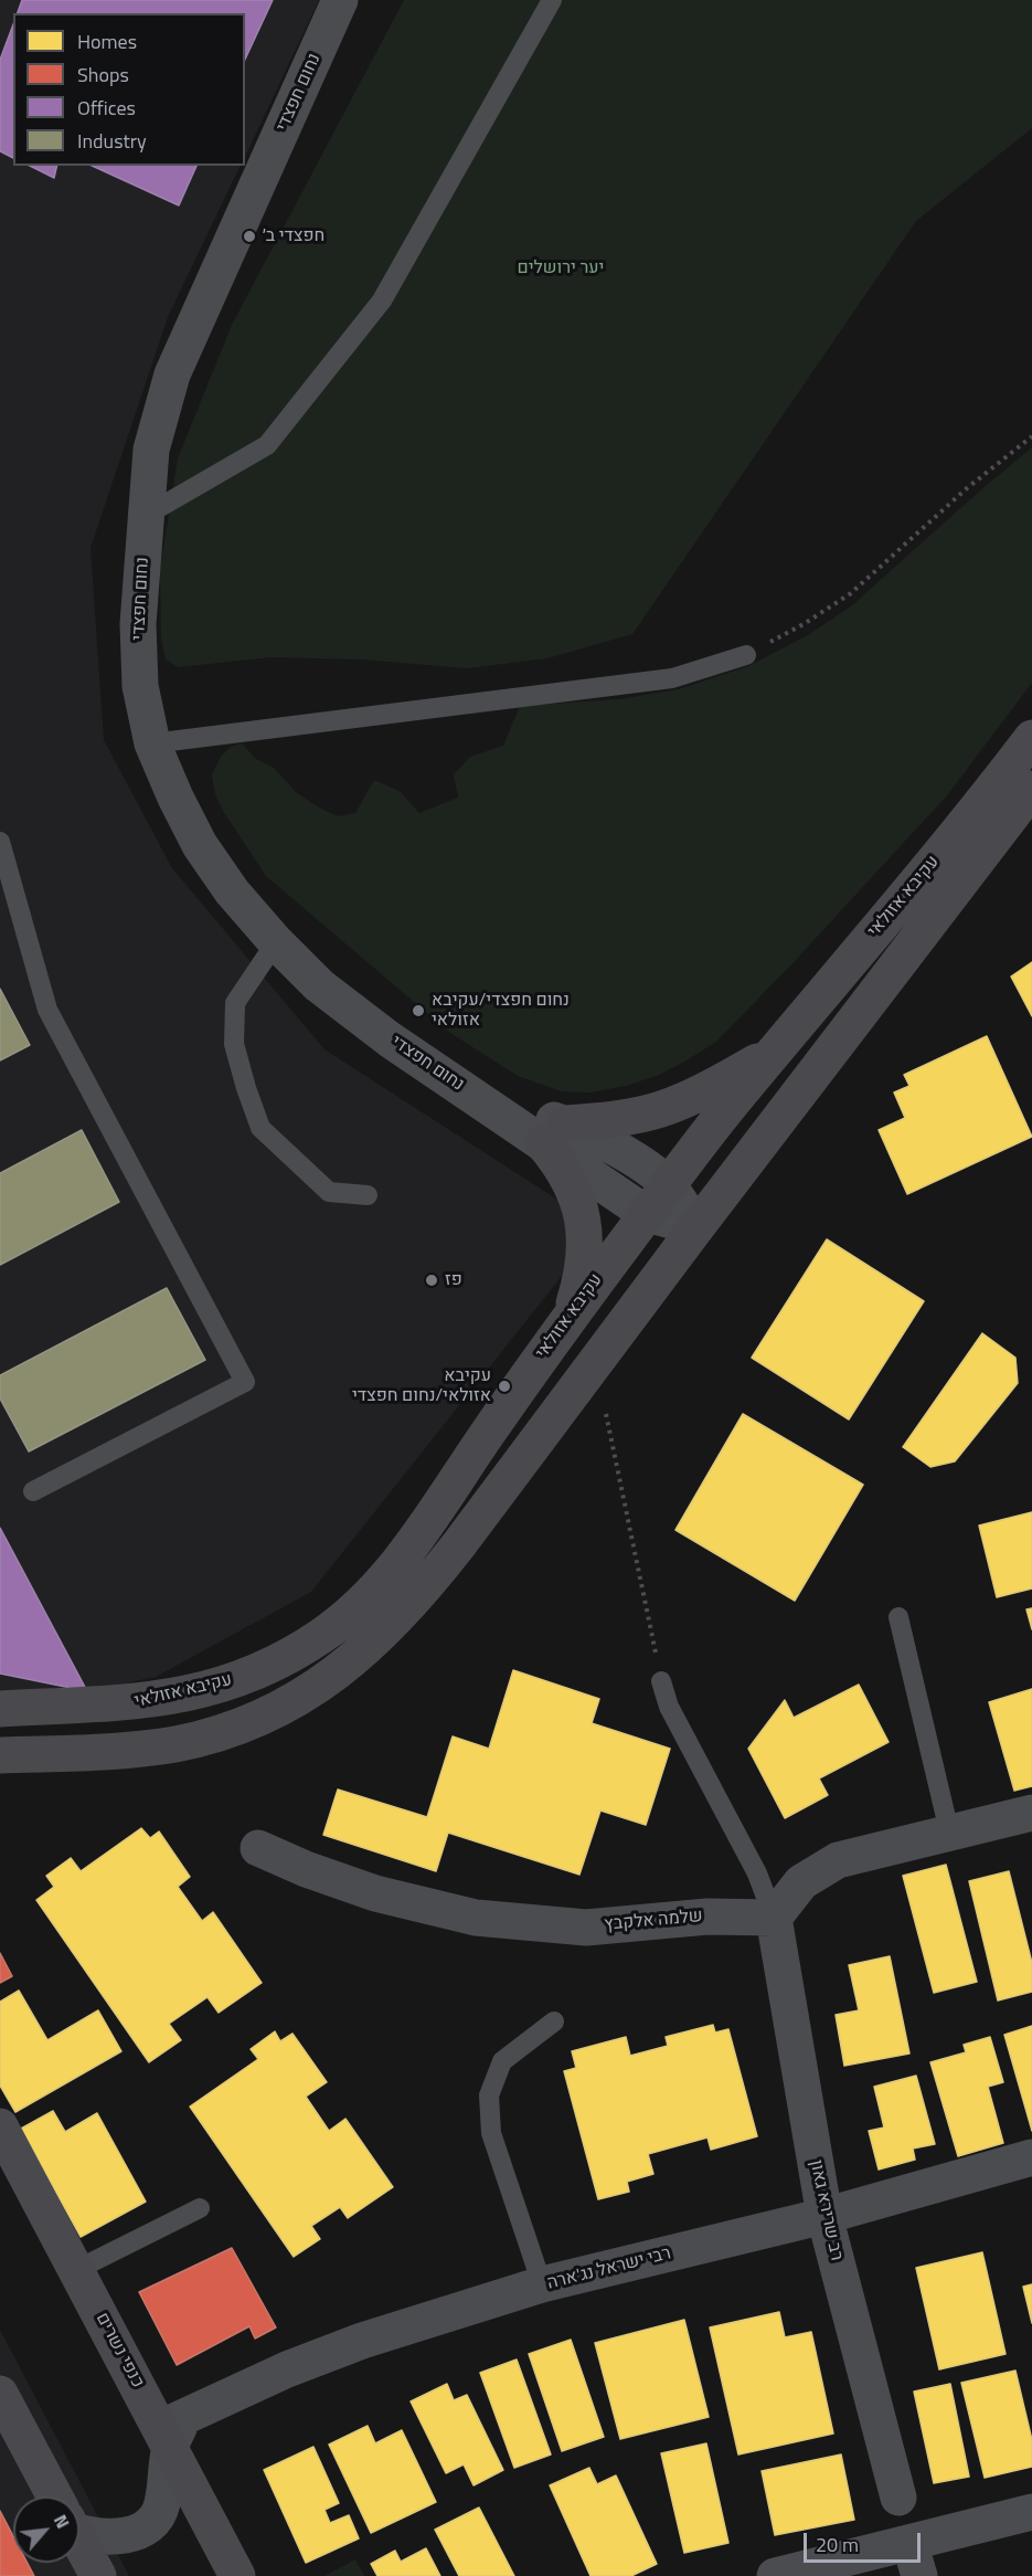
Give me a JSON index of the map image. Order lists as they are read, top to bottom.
{
  "streets": {
    "street": [
      "נחום חפצדי",
      "עקיבא אזולאי",
      "שלמה אלקבץ",
      "רב שרירא גאון",
      "רבי ישראל נג'ארה",
      "כנפי נשרים"
    ]
  },
  "crossings": [
    ["נחום חפצדי", "עקיבא אזולאי"],
    ["שלמה אלקבץ", "רב שרירא גאון"],
    ["רב שרירא גאון", "רבי ישראל נג'ארה"],
    ["רבי ישראל נג'ארה", "כנפי נשרים"]
  ],
  "parks": ["יער ירושלים"],
  "places": [
    "חפצדי ב׳",
    "נחום חפצדי/עקיבא אזולאי",
    "פז",
    "עקיבא אזולאי/נחום חפצדי"
  ],
  "legend": [
    "Homes",
    "Shops",
    "Offices",
    "Industry"
  ],
  "scale_bar": "20 m",
  "north": "top right"
}
